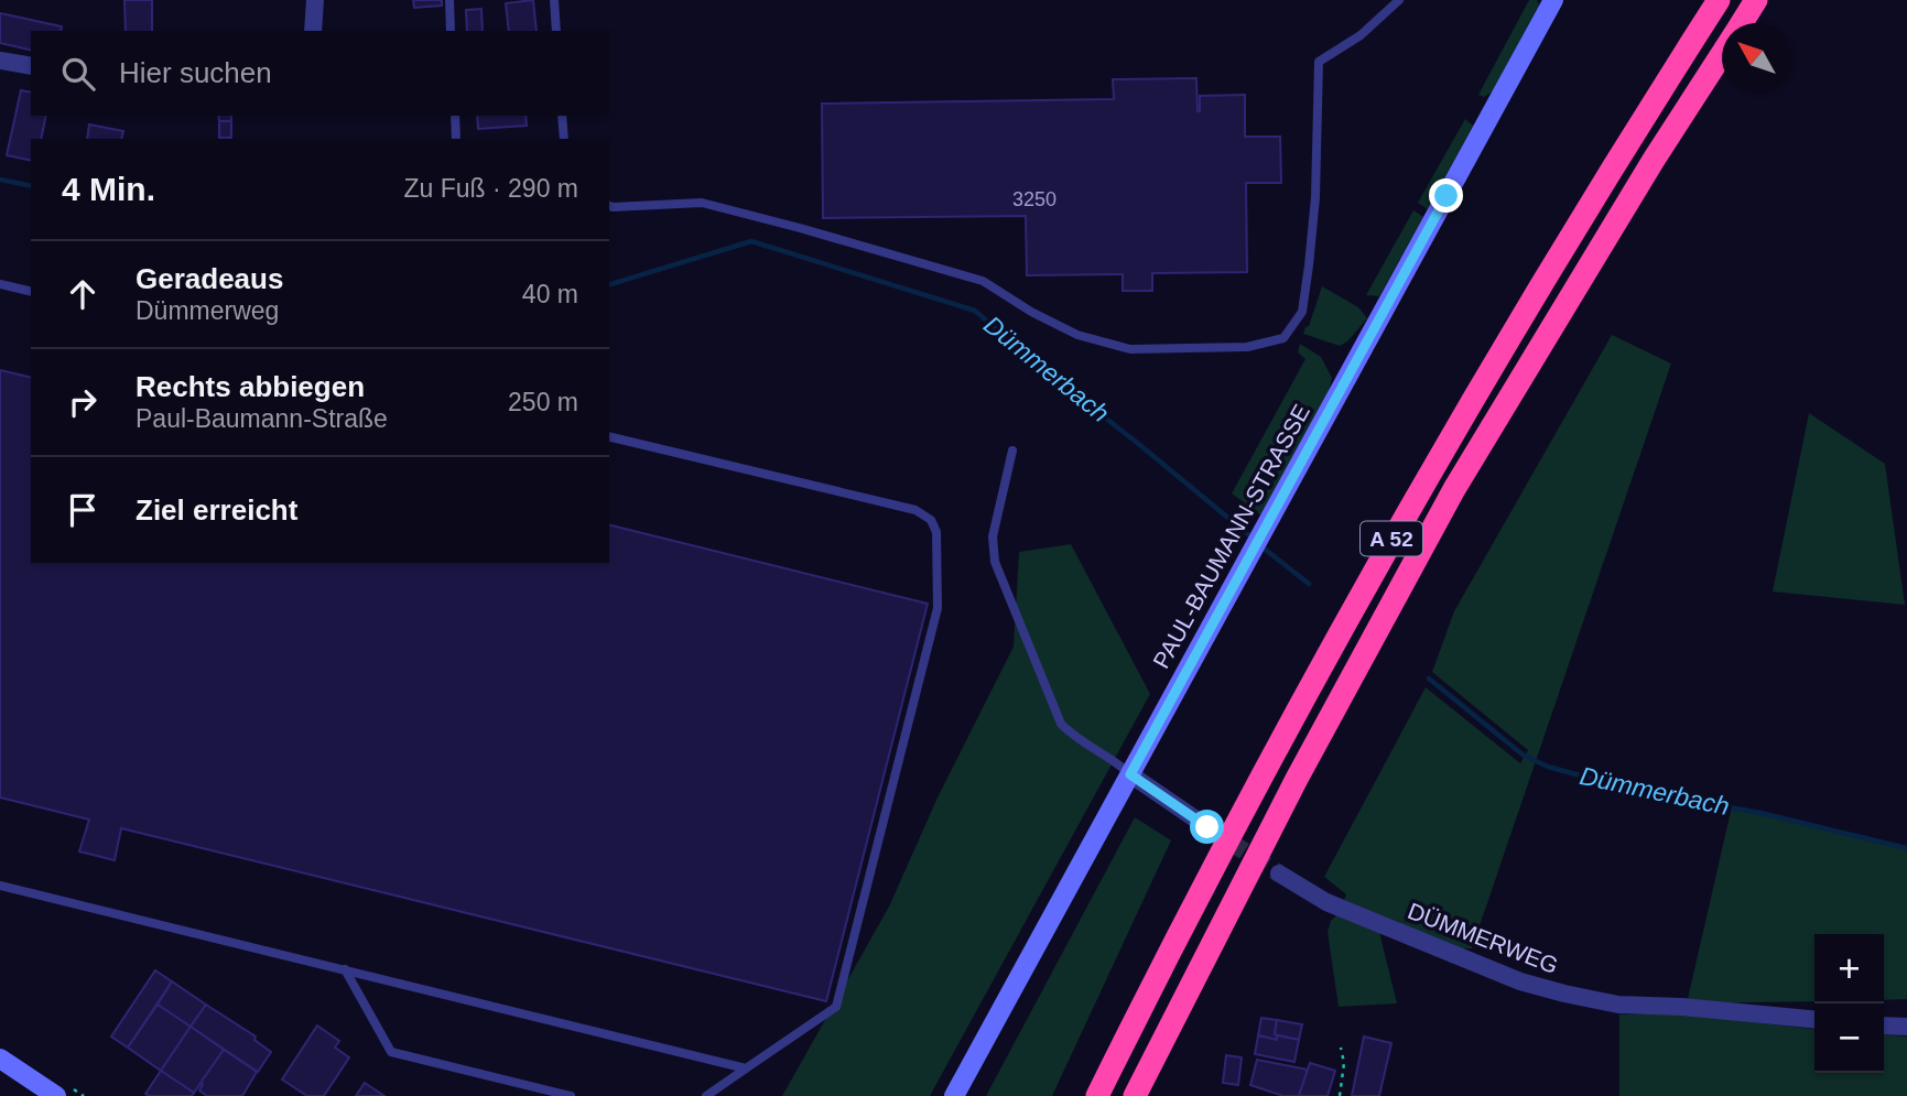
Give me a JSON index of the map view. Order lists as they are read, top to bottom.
{
  "streets": {
    "highway": ["A 52"],
    "main road": ["PAUL-BAUMANN-STRASSE"],
    "street": ["DÜMMERWEG"]
  },
  "water": ["Dümmerbach"],
  "house_numbers": ["3250"],
  "north": "top left",
  "page": {
    "search": "Hier suchen",
    "heading": ["4 Min.", "Zu Fuß · 290 m"],
    "list": [
      ["Geradeaus", "Dümmerweg", "40 m"],
      ["Rechts abbiegen", "Paul-Baumann-Straße", "250 m"],
      "Ziel erreicht"
    ],
    "map_buttons": ["+", "−"]
  }
}
